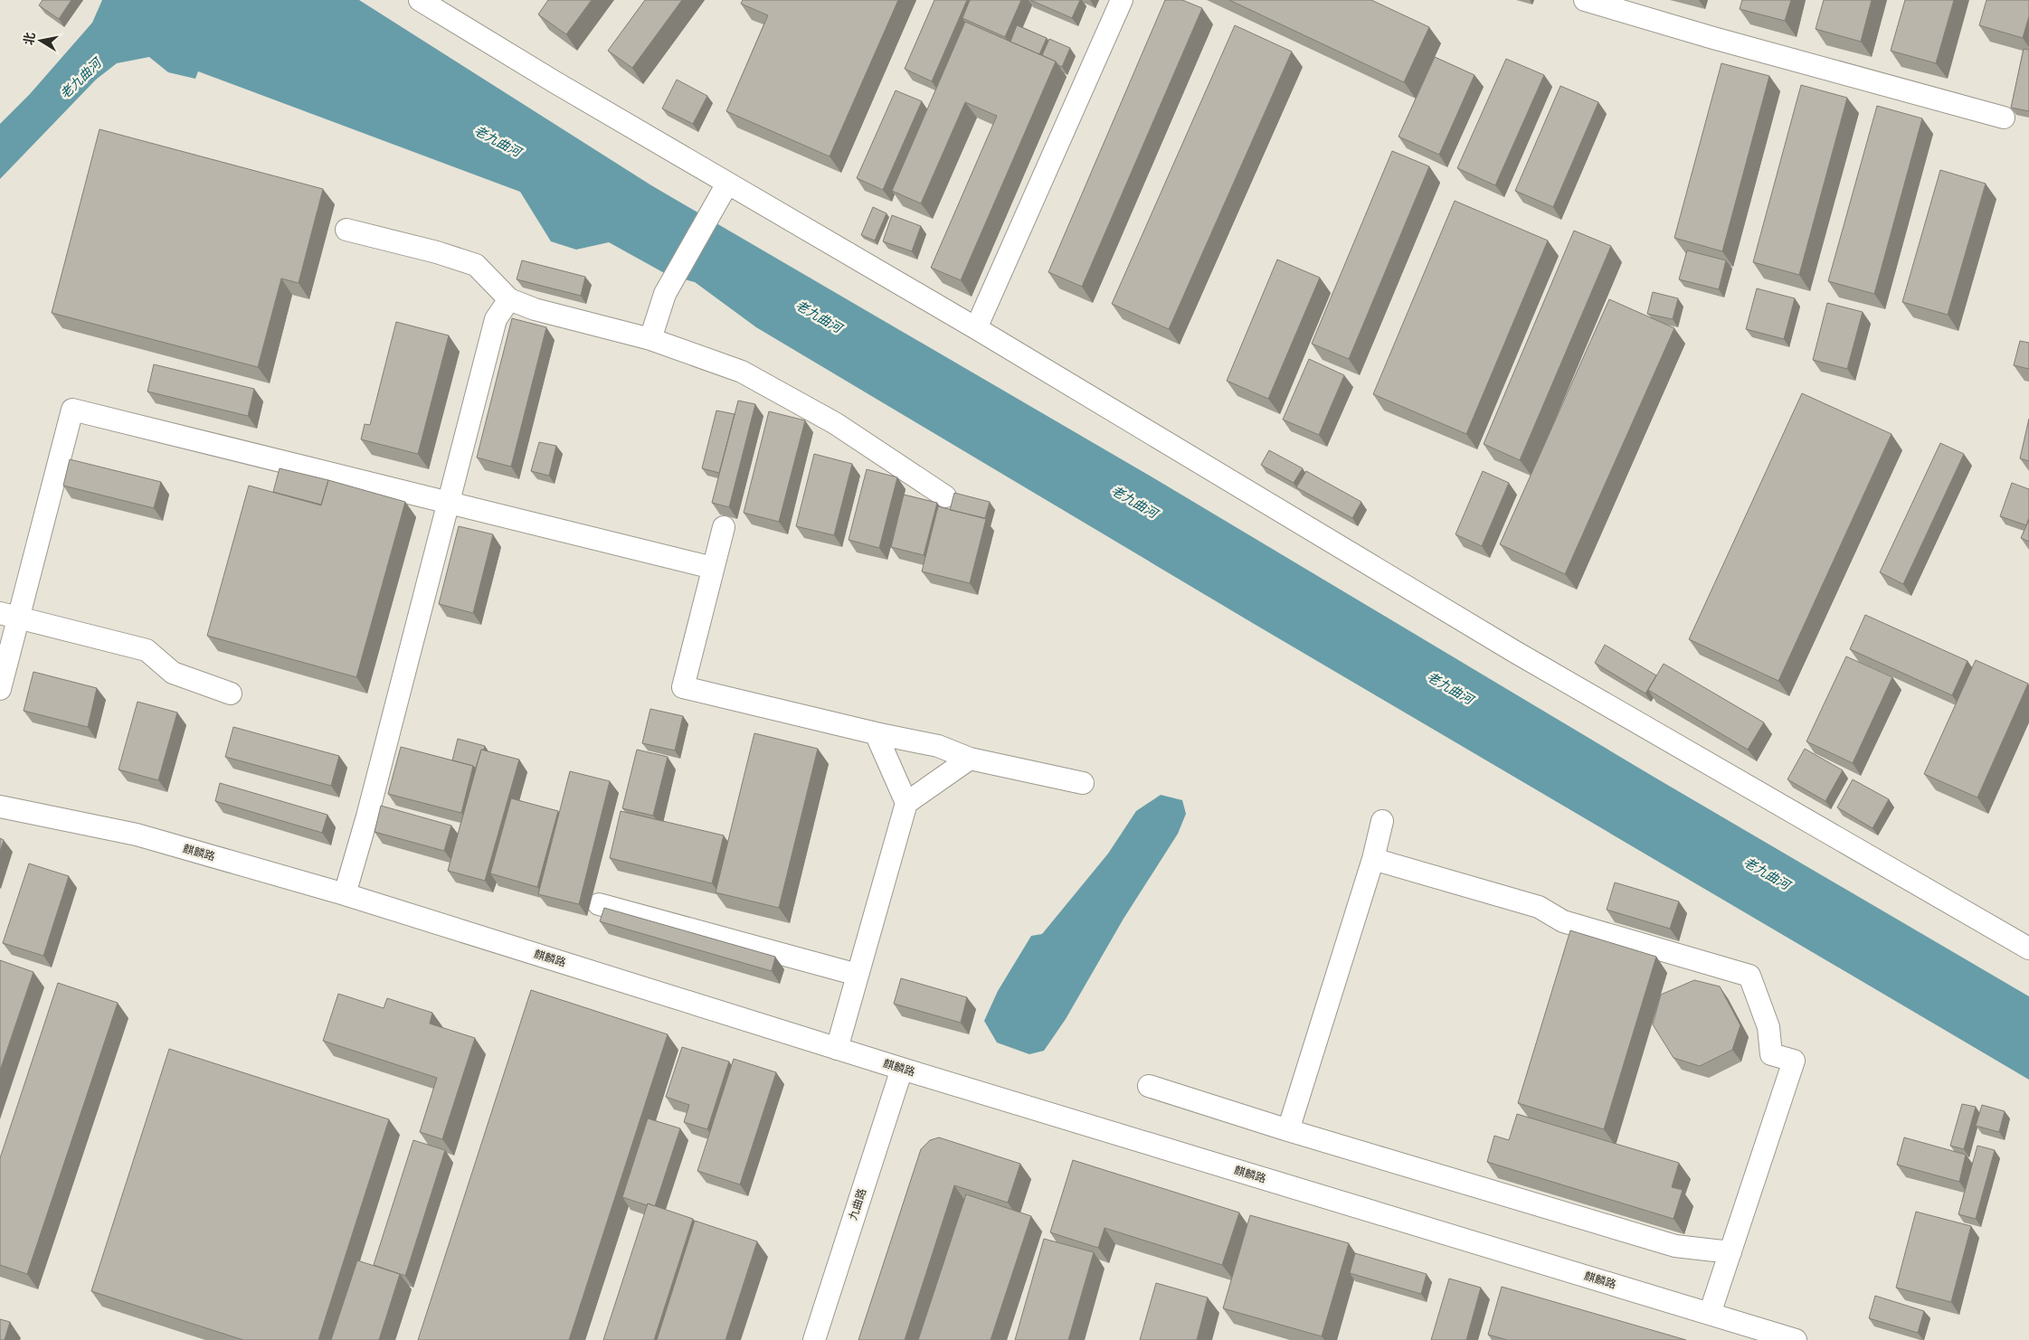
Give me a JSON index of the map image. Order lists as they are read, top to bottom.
{
  "streets": {
    "street": ["麒麟路", "九曲路"]
  },
  "crossings": [
    ["麒麟路", "九曲路"]
  ],
  "water": ["老九曲河"],
  "north": "left"
}
